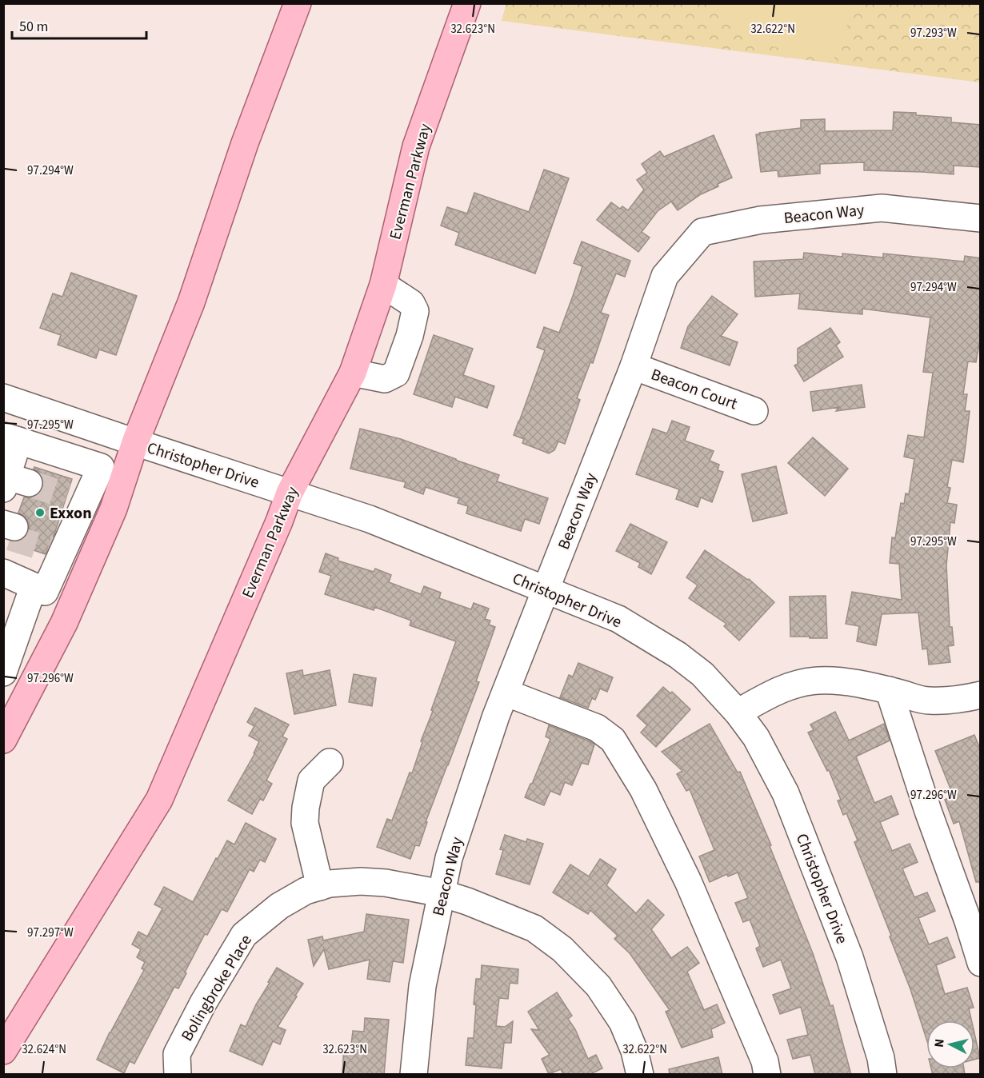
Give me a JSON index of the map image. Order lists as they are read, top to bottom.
{
  "streets": {
    "main road": ["Everman Parkway"],
    "street": [
      "Beacon Way",
      "Beacon Court",
      "Christopher Drive",
      "Bolingbroke Place"
    ]
  },
  "crossings": [
    ["Everman Parkway", "Christopher Drive"],
    ["Beacon Way", "Beacon Court"],
    ["Beacon Way", "Christopher Drive"],
    ["Beacon Way", "Bolingbroke Place"]
  ],
  "places": ["Exxon"],
  "scale_bar": "50 m",
  "north": "left",
  "coordinates": [
    "32.623°N",
    "32.622°N",
    "97.293°W",
    "97.294°W",
    "97.295°W",
    "97.296°W",
    "97.297°W",
    "32.624°N"
  ]
}
